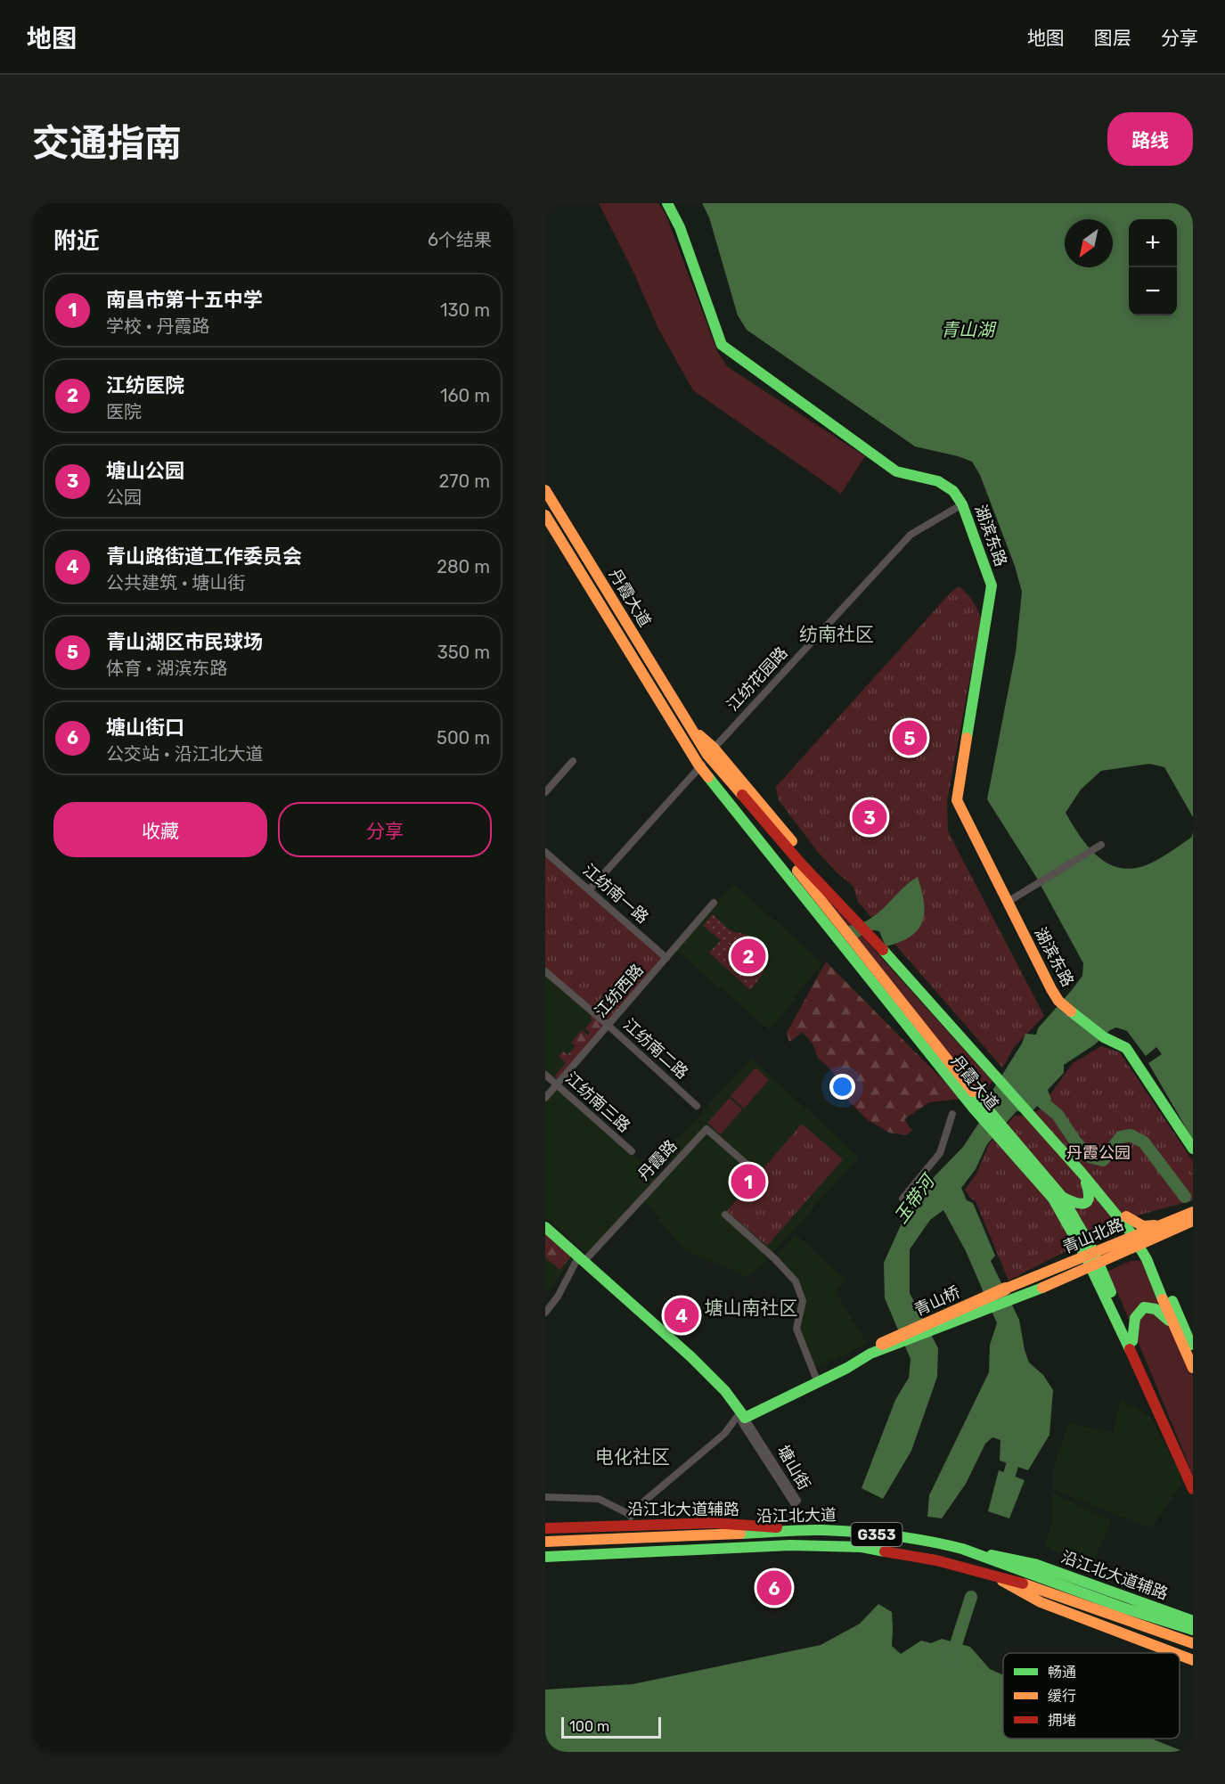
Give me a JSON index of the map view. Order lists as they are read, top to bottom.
{
  "streets": {
    "main road": [
      "湖滨东路",
      "丹霞大道",
      "青山北路",
      "青山桥",
      "塘山街",
      "沿江北大道辅路",
      "沿江北大道",
      "G353"
    ],
    "street": [
      "江纺花园路",
      "江纺南一路",
      "江纺西路",
      "江纺南二路",
      "江纺南三路",
      "丹霞路"
    ]
  },
  "crossings": [
    ["湖滨东路", "江纺花园路"],
    ["丹霞大道", "江纺花园路"],
    ["丹霞大道", "青山北路"],
    ["江纺花园路", "江纺南一路"],
    ["江纺南一路", "江纺西路"],
    ["江纺西路", "江纺南二路"],
    ["江纺西路", "江纺南三路"],
    ["丹霞路", "塘山街"],
    ["青山北路", "青山桥"],
    ["沿江北大道辅路", "沿江北大道"]
  ],
  "districts": ["纺南社区", "塘山南社区", "电化社区"],
  "water": ["青山湖", "玉带河"],
  "parks": ["丹霞公园"],
  "legend": ["畅通", "缓行", "拥堵"],
  "scale_bar": "100 m",
  "north": "bottom left",
  "page": {
    "header": "地图",
    "nav": ["地图", "图层", "分享"],
    "title": "交通指南",
    "buttons": [
      "路线",
      ["收藏", "分享"]
    ],
    "heading": ["附近", "6个结果"],
    "map_buttons": ["+", "−"],
    "list": [
      {
        "mark": "1",
        "name": "南昌市第十五中学",
        "note": "学校 · 丹霞路",
        "value": "130 m"
      },
      {
        "mark": "2",
        "name": "江纺医院",
        "note": "医院",
        "value": "160 m"
      },
      {
        "mark": "3",
        "name": "塘山公园",
        "note": "公园",
        "value": "270 m"
      },
      {
        "mark": "4",
        "name": "青山路街道工作委员会",
        "note": "公共建筑 · 塘山街",
        "value": "280 m"
      },
      {
        "mark": "5",
        "name": "青山湖区市民球场",
        "note": "体育 · 湖滨东路",
        "value": "350 m"
      },
      {
        "mark": "6",
        "name": "塘山街口",
        "note": "公交站 · 沿江北大道",
        "value": "500 m"
      }
    ],
    "pins": [
      "5",
      "3",
      "2",
      "1",
      "4",
      "6"
    ],
    "scale": "100 m"
  }
}
